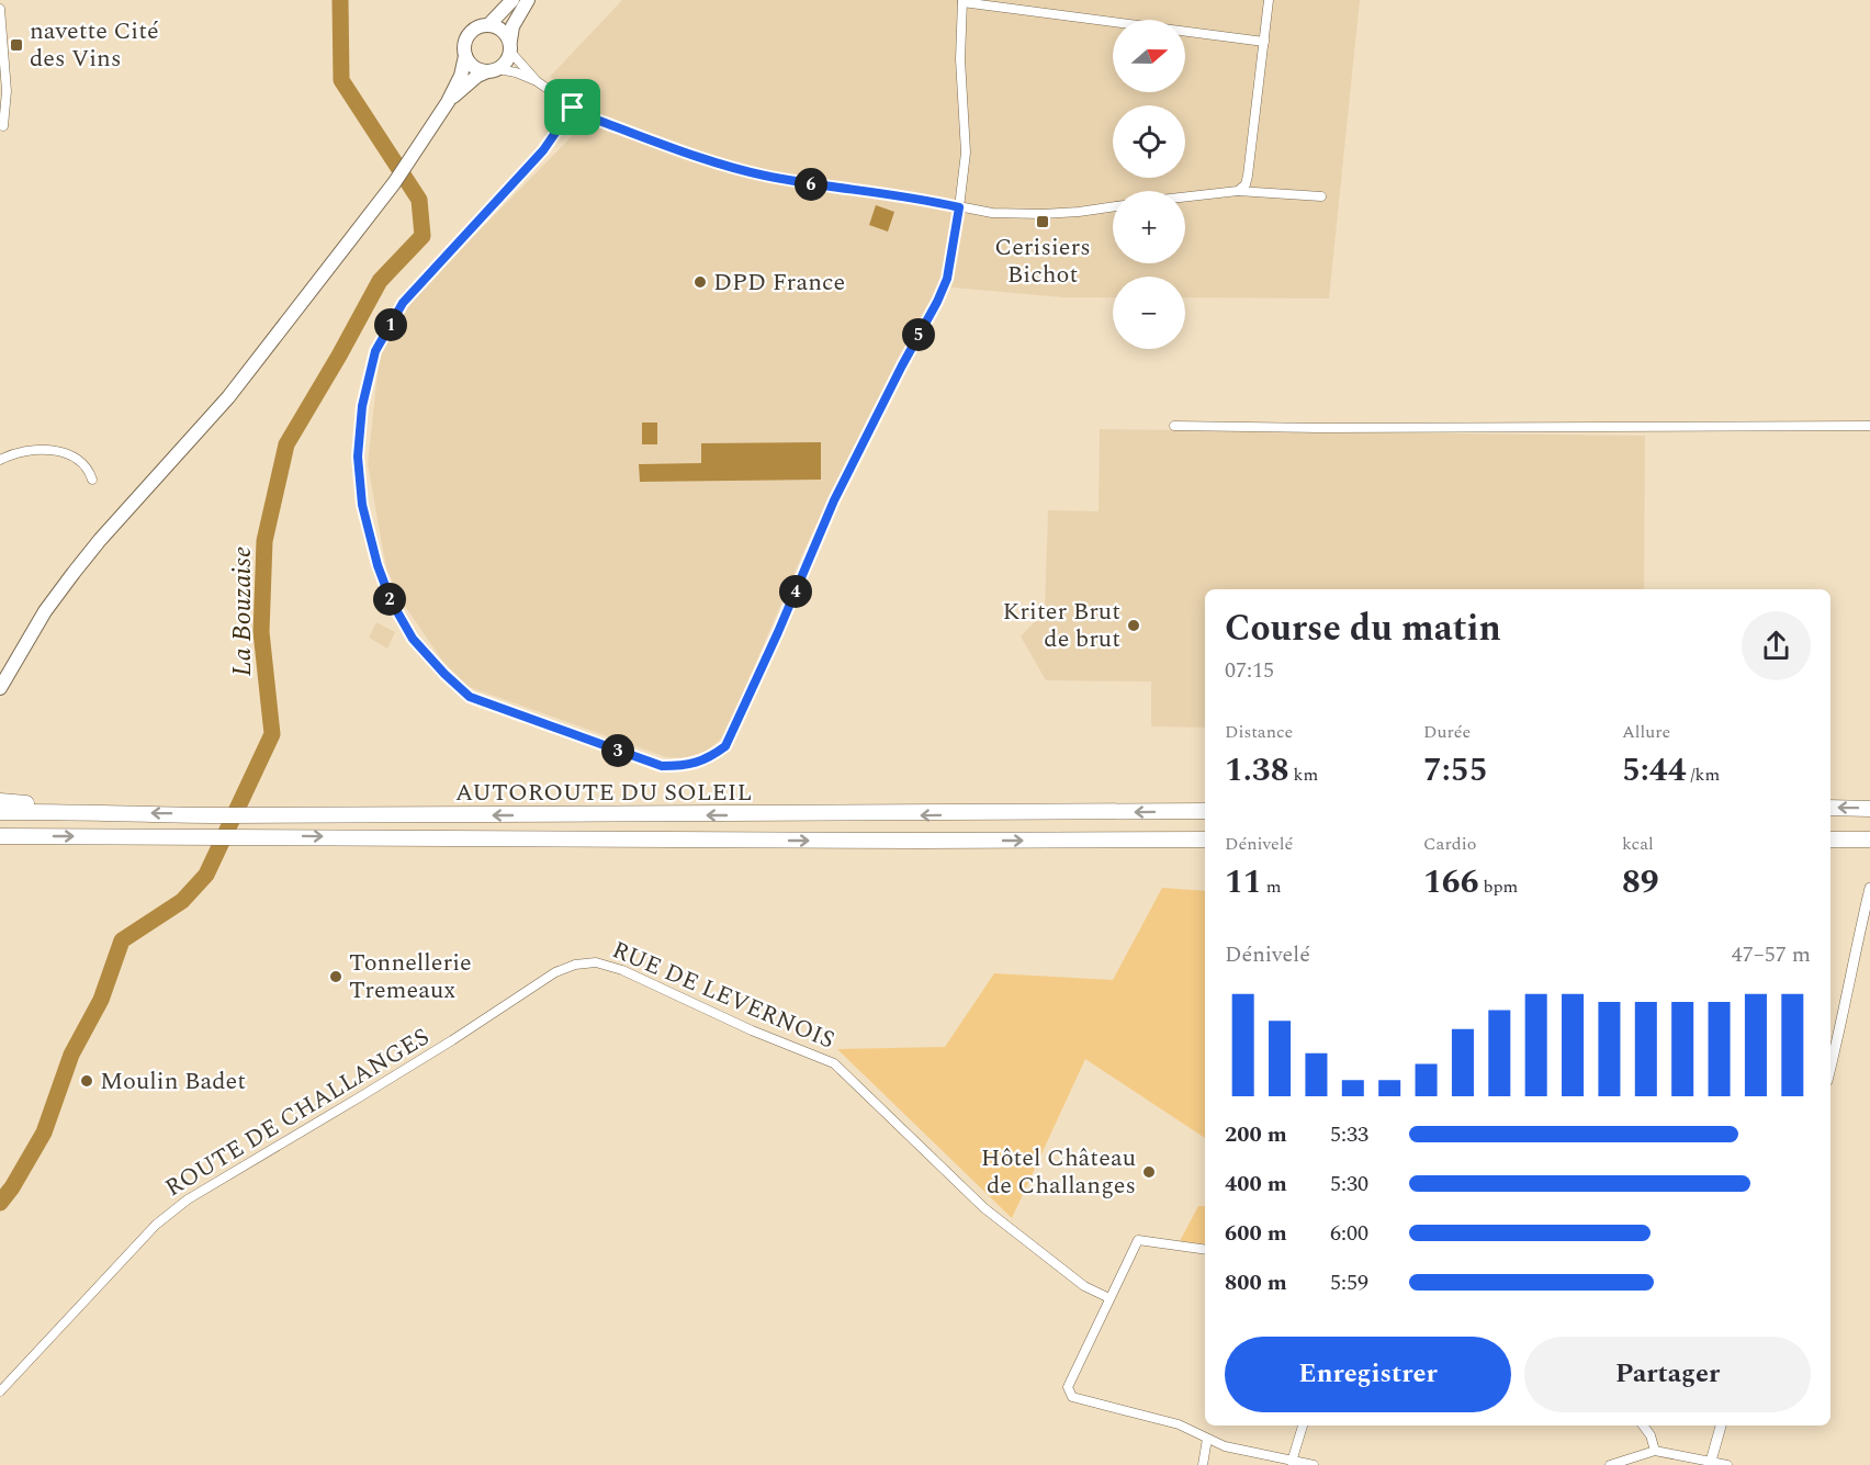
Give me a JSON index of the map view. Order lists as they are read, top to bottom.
{
  "streets": {
    "highway": ["AUTOROUTE DU SOLEIL"],
    "street": ["RUE DE LEVERNOIS", "ROUTE DE CHALLANGES"]
  },
  "crossings": [
    ["RUE DE LEVERNOIS", "ROUTE DE CHALLANGES"]
  ],
  "water": ["La Bouzaise"],
  "places": {
    "transit": ["navette Cité des Vins", "Cerisiers Bichot"],
    "other": [
      "DPD France",
      "Kriter Brut de brut",
      "Tonnellerie Tremeaux",
      "Moulin Badet",
      "Hôtel Château de Challanges"
    ]
  },
  "north": "right",
  "page": {
    "map_buttons": ["+", "−"],
    "pins": [
      "6",
      "1",
      "5",
      "4",
      "2",
      "3"
    ],
    "heading": ["Course du matin", "07:15"],
    "stats": [
      ["Distance", "1.38 km"],
      ["Durée", "7:55"],
      ["Allure", "5:44 /km"],
      ["Dénivelé", "11 m"],
      ["Cardio", "166 bpm"],
      ["kcal", "89"]
    ],
    "chart": ["Dénivelé", "47–57 m"],
    "list": [
      {
        "name": "200 m",
        "note": "5:33"
      },
      {
        "name": "400 m",
        "note": "5:30"
      },
      {
        "name": "600 m",
        "note": "6:00"
      },
      {
        "name": "800 m",
        "note": "5:59"
      }
    ],
    "buttons": ["Enregistrer", "Partager"]
  }
}
